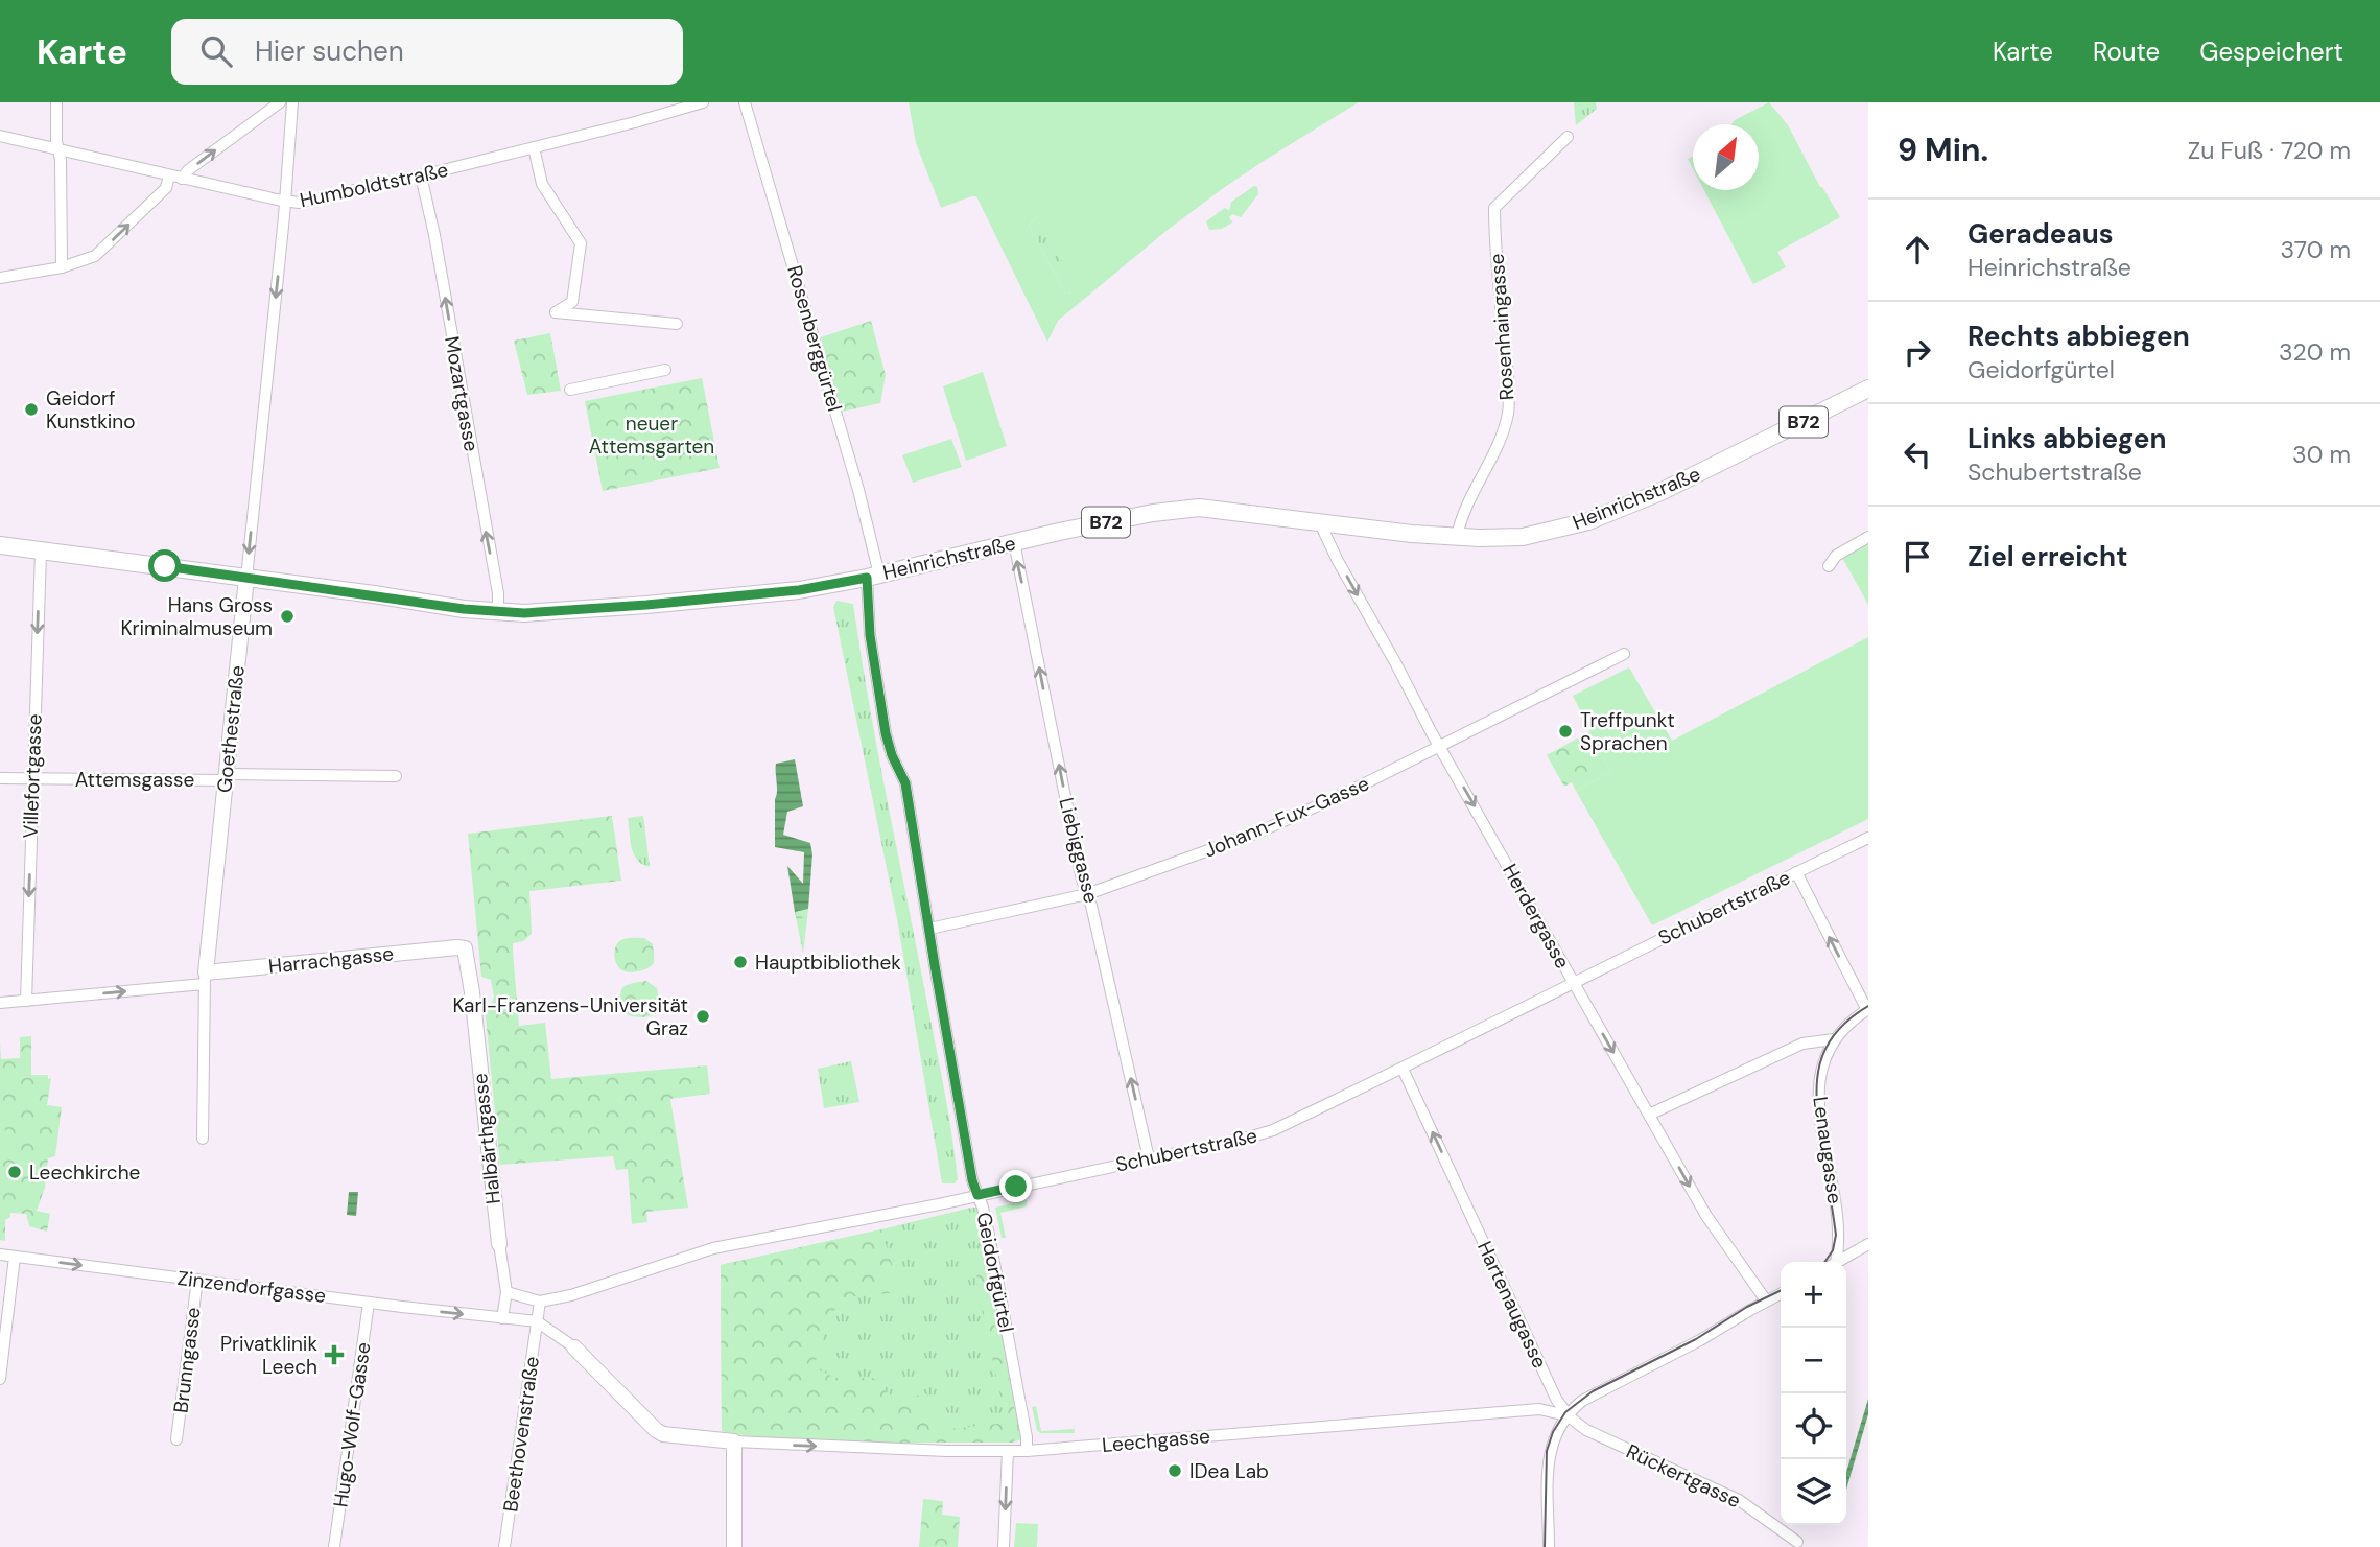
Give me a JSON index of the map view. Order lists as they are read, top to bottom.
{
  "streets": {
    "main road": ["B72", "Heinrichstraße"],
    "street": [
      "Humboldtstraße",
      "Rosenhaingasse",
      "Rosenberggürtel",
      "Mozartgasse",
      "Goethestraße",
      "Villefortgasse",
      "Attemsgasse",
      "Johann-Fux-Gasse",
      "Liebiggasse",
      "Schubertstraße",
      "Herdergasse",
      "Harrachgasse",
      "Halbärthgasse",
      "Lenaugasse",
      "Geidorfgürtel",
      "Zinzendorfgasse",
      "Hartenaugasse",
      "Brunngasse",
      "Hugo-Wolf-Gasse",
      "Beethovenstraße",
      "Leechgasse",
      "Rückertgasse"
    ]
  },
  "crossings": [
    ["Humboldtstraße", "Mozartgasse"],
    ["Humboldtstraße", "Goethestraße"],
    ["Rosenhaingasse", "Heinrichstraße"],
    ["Rosenberggürtel", "Heinrichstraße"],
    ["Rosenberggürtel", "Geidorfgürtel"],
    ["Mozartgasse", "Heinrichstraße"],
    ["Heinrichstraße", "Goethestraße"],
    ["Heinrichstraße", "Villefortgasse"],
    ["Heinrichstraße", "Liebiggasse"],
    ["Heinrichstraße", "Herdergasse"],
    ["Heinrichstraße", "Geidorfgürtel"],
    ["Goethestraße", "Attemsgasse"],
    ["Goethestraße", "Harrachgasse"],
    ["Villefortgasse", "Attemsgasse"],
    ["Villefortgasse", "Harrachgasse"],
    ["Johann-Fux-Gasse", "Liebiggasse"],
    ["Johann-Fux-Gasse", "Herdergasse"],
    ["Johann-Fux-Gasse", "Geidorfgürtel"],
    ["Liebiggasse", "Schubertstraße"],
    ["Schubertstraße", "Herdergasse"],
    ["Schubertstraße", "Geidorfgürtel"],
    ["Schubertstraße", "Hartenaugasse"],
    ["Schubertstraße", "Beethovenstraße"],
    ["Harrachgasse", "Halbärthgasse"],
    ["Halbärthgasse", "Zinzendorfgasse"],
    ["Geidorfgürtel", "Leechgasse"],
    ["Zinzendorfgasse", "Brunngasse"],
    ["Zinzendorfgasse", "Hugo-Wolf-Gasse"],
    ["Zinzendorfgasse", "Beethovenstraße"],
    ["Zinzendorfgasse", "Leechgasse"],
    ["Hartenaugasse", "Leechgasse"],
    ["Hartenaugasse", "Rückertgasse"],
    ["Beethovenstraße", "Leechgasse"],
    ["Leechgasse", "Rückertgasse"]
  ],
  "one_way": [
    "Mozartgasse",
    "Goethestraße",
    "Villefortgasse",
    "Liebiggasse",
    "Herdergasse",
    "Harrachgasse",
    "Zinzendorfgasse",
    "Hartenaugasse"
  ],
  "parks": ["neuer Attemsgarten"],
  "places": {
    "other": [
      "Geidorf Kunstkino",
      "Hans Gross Kriminalmuseum",
      "Treffpunkt Sprachen",
      "Hauptbibliothek",
      "Karl-Franzens-Universität Graz",
      "Leechkirche",
      "IDea Lab"
    ],
    "health": ["Privatklinik Leech"]
  },
  "north": "top right",
  "page": {
    "header": "Karte",
    "search": "Hier suchen",
    "nav": ["Karte", "Route", "Gespeichert"],
    "heading": ["9 Min.", "Zu Fuß · 720 m"],
    "list": [
      ["Geradeaus", "Heinrichstraße", "370 m"],
      ["Rechts abbiegen", "Geidorfgürtel", "320 m"],
      ["Links abbiegen", "Schubertstraße", "30 m"],
      "Ziel erreicht"
    ],
    "map_buttons": ["+", "−"]
  }
}
